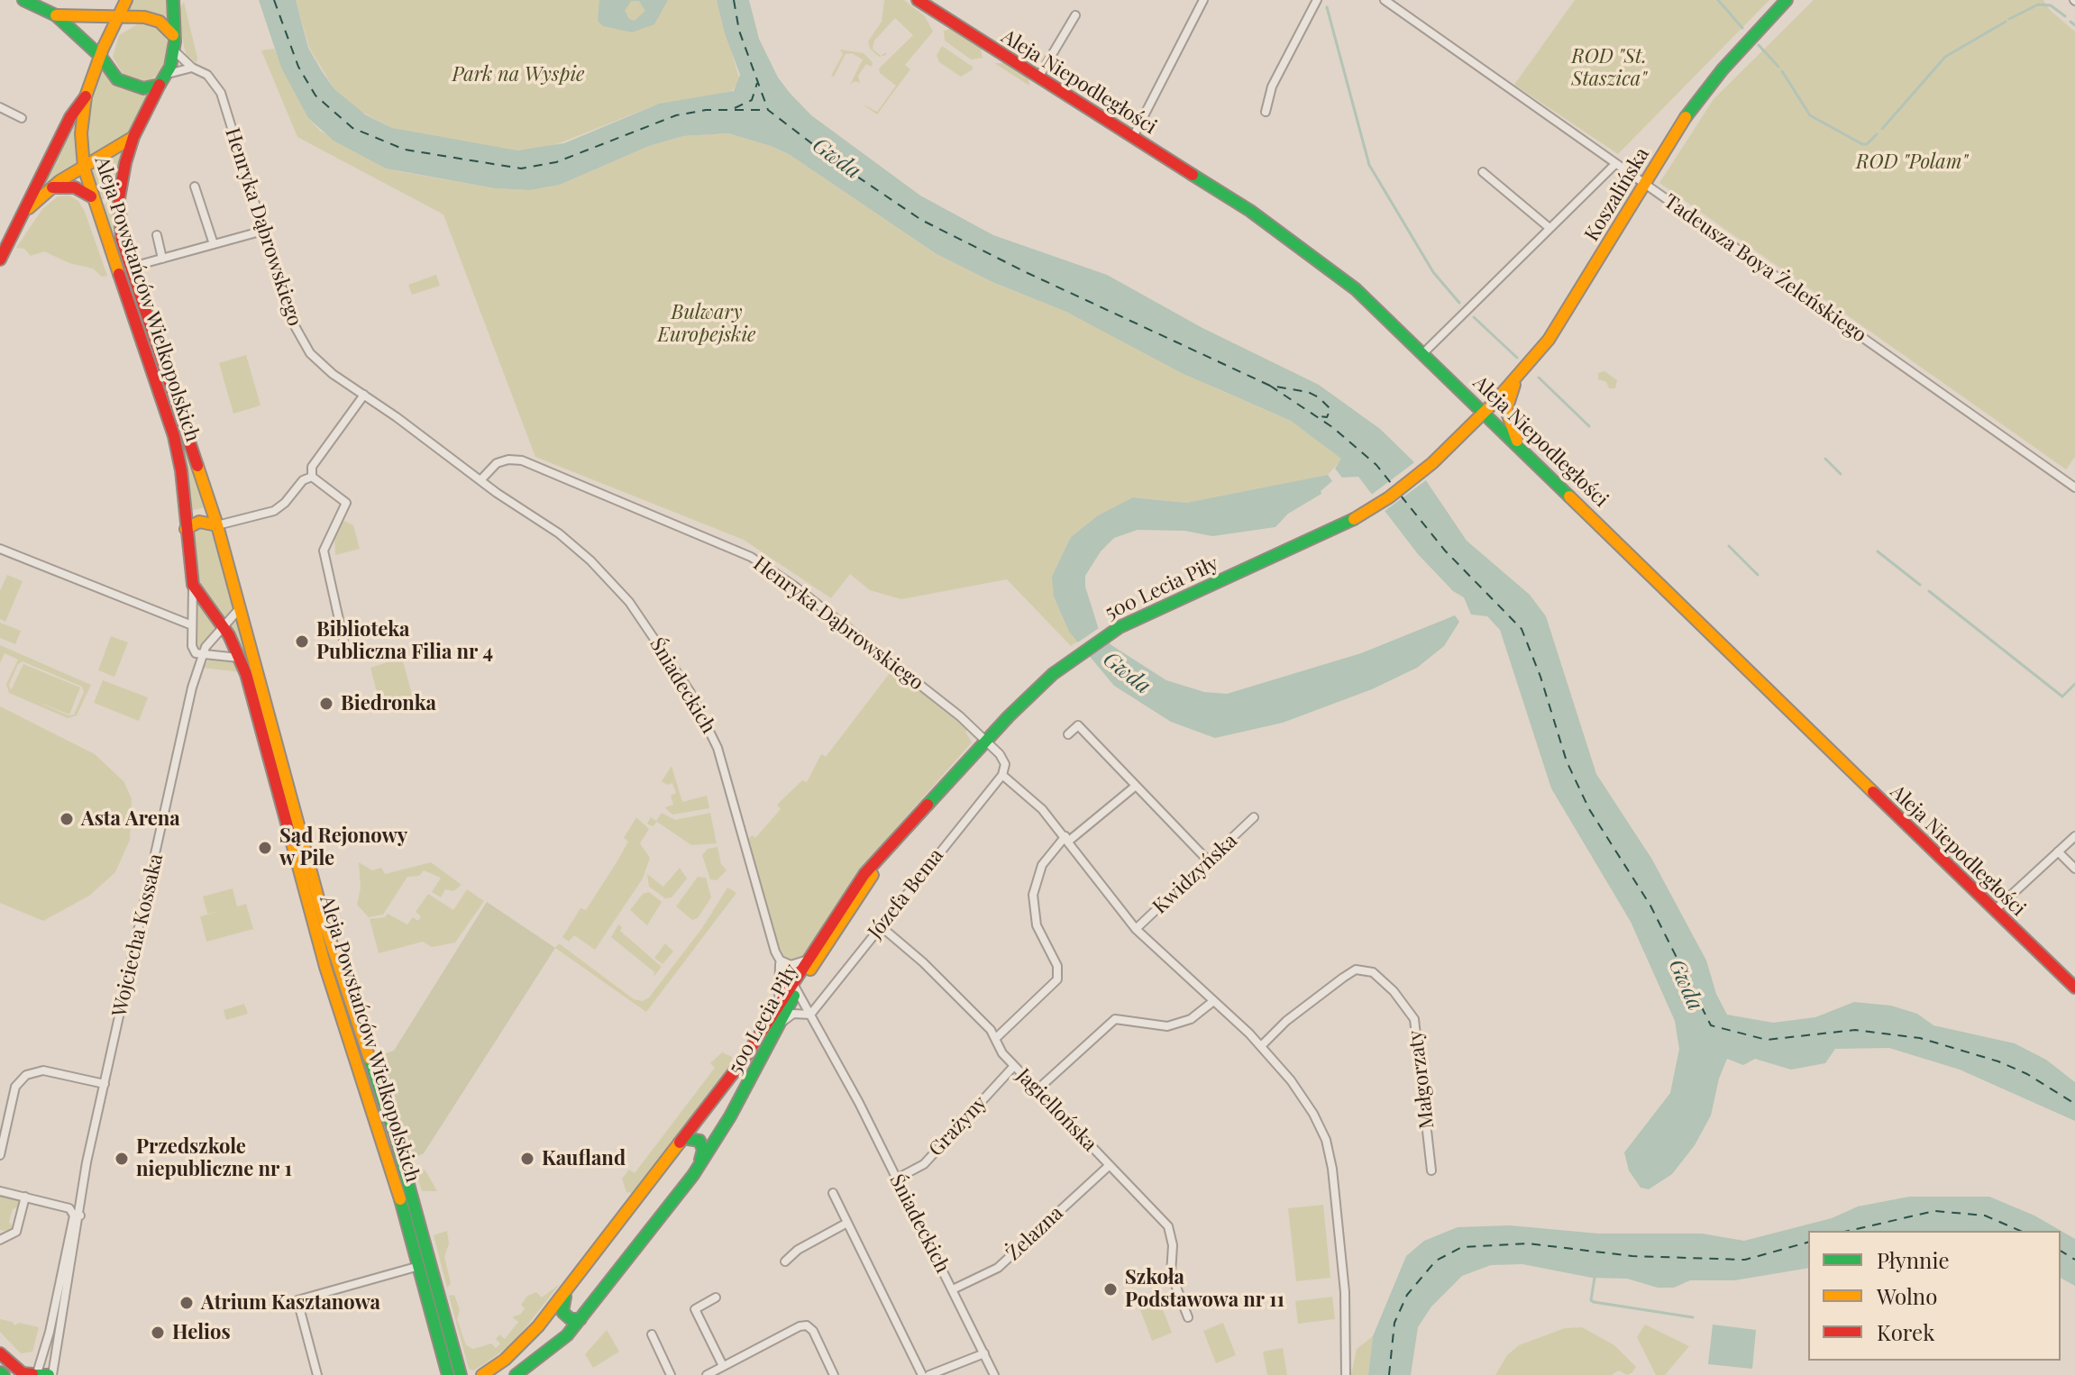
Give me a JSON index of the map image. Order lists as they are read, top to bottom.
{
  "streets": {
    "street": [
      "Aleja Niepodległości",
      "Koszalińska",
      "Henryka Dąbrowskiego",
      "Tadeusza Boya Żeleńskiego",
      "Aleja Powstańców Wielkopolskich",
      "500 Lecia Piły",
      "Śniadeckich",
      "Kwidzyńska",
      "Józefa Bema",
      "Wojciecha Kossaka",
      "Małgorzaty",
      "Jagiellońska",
      "Grażyny",
      "Żelazna"
    ]
  },
  "crossings": [
    ["Aleja Niepodległości", "Koszalińska"],
    ["Aleja Niepodległości", "500 Lecia Piły"],
    ["Koszalińska", "Tadeusza Boya Żeleńskiego"],
    ["Koszalińska", "500 Lecia Piły"],
    ["Henryka Dąbrowskiego", "Aleja Powstańców Wielkopolskich"],
    ["Henryka Dąbrowskiego", "500 Lecia Piły"],
    ["Henryka Dąbrowskiego", "Śniadeckich"],
    ["Henryka Dąbrowskiego", "Kwidzyńska"],
    ["Henryka Dąbrowskiego", "Józefa Bema"],
    ["Henryka Dąbrowskiego", "Małgorzaty"],
    ["Aleja Powstańców Wielkopolskich", "Wojciecha Kossaka"],
    ["500 Lecia Piły", "Śniadeckich"],
    ["Śniadeckich", "Józefa Bema"],
    ["Śniadeckich", "Grażyny"],
    ["Śniadeckich", "Żelazna"],
    ["Józefa Bema", "Jagiellońska"],
    ["Jagiellońska", "Grażyny"],
    ["Jagiellońska", "Żelazna"]
  ],
  "water": ["Gwda"],
  "parks": [
    "ROD \"St. Staszica\"",
    "Park na Wyspie",
    "ROD \"Polam\"",
    "Bulwary Europejskie"
  ],
  "places": [
    "Biblioteka Publiczna Filia nr 4",
    "Biedronka",
    "Asta Arena",
    "Sąd Rejonowy w Pile",
    "Przedszkole niepubliczne nr 1",
    "Kaufland",
    "Szkoła Podstawowa nr 11",
    "Atrium Kasztanowa",
    "Helios"
  ],
  "legend": ["Płynnie", "Wolno", "Korek"]
}
